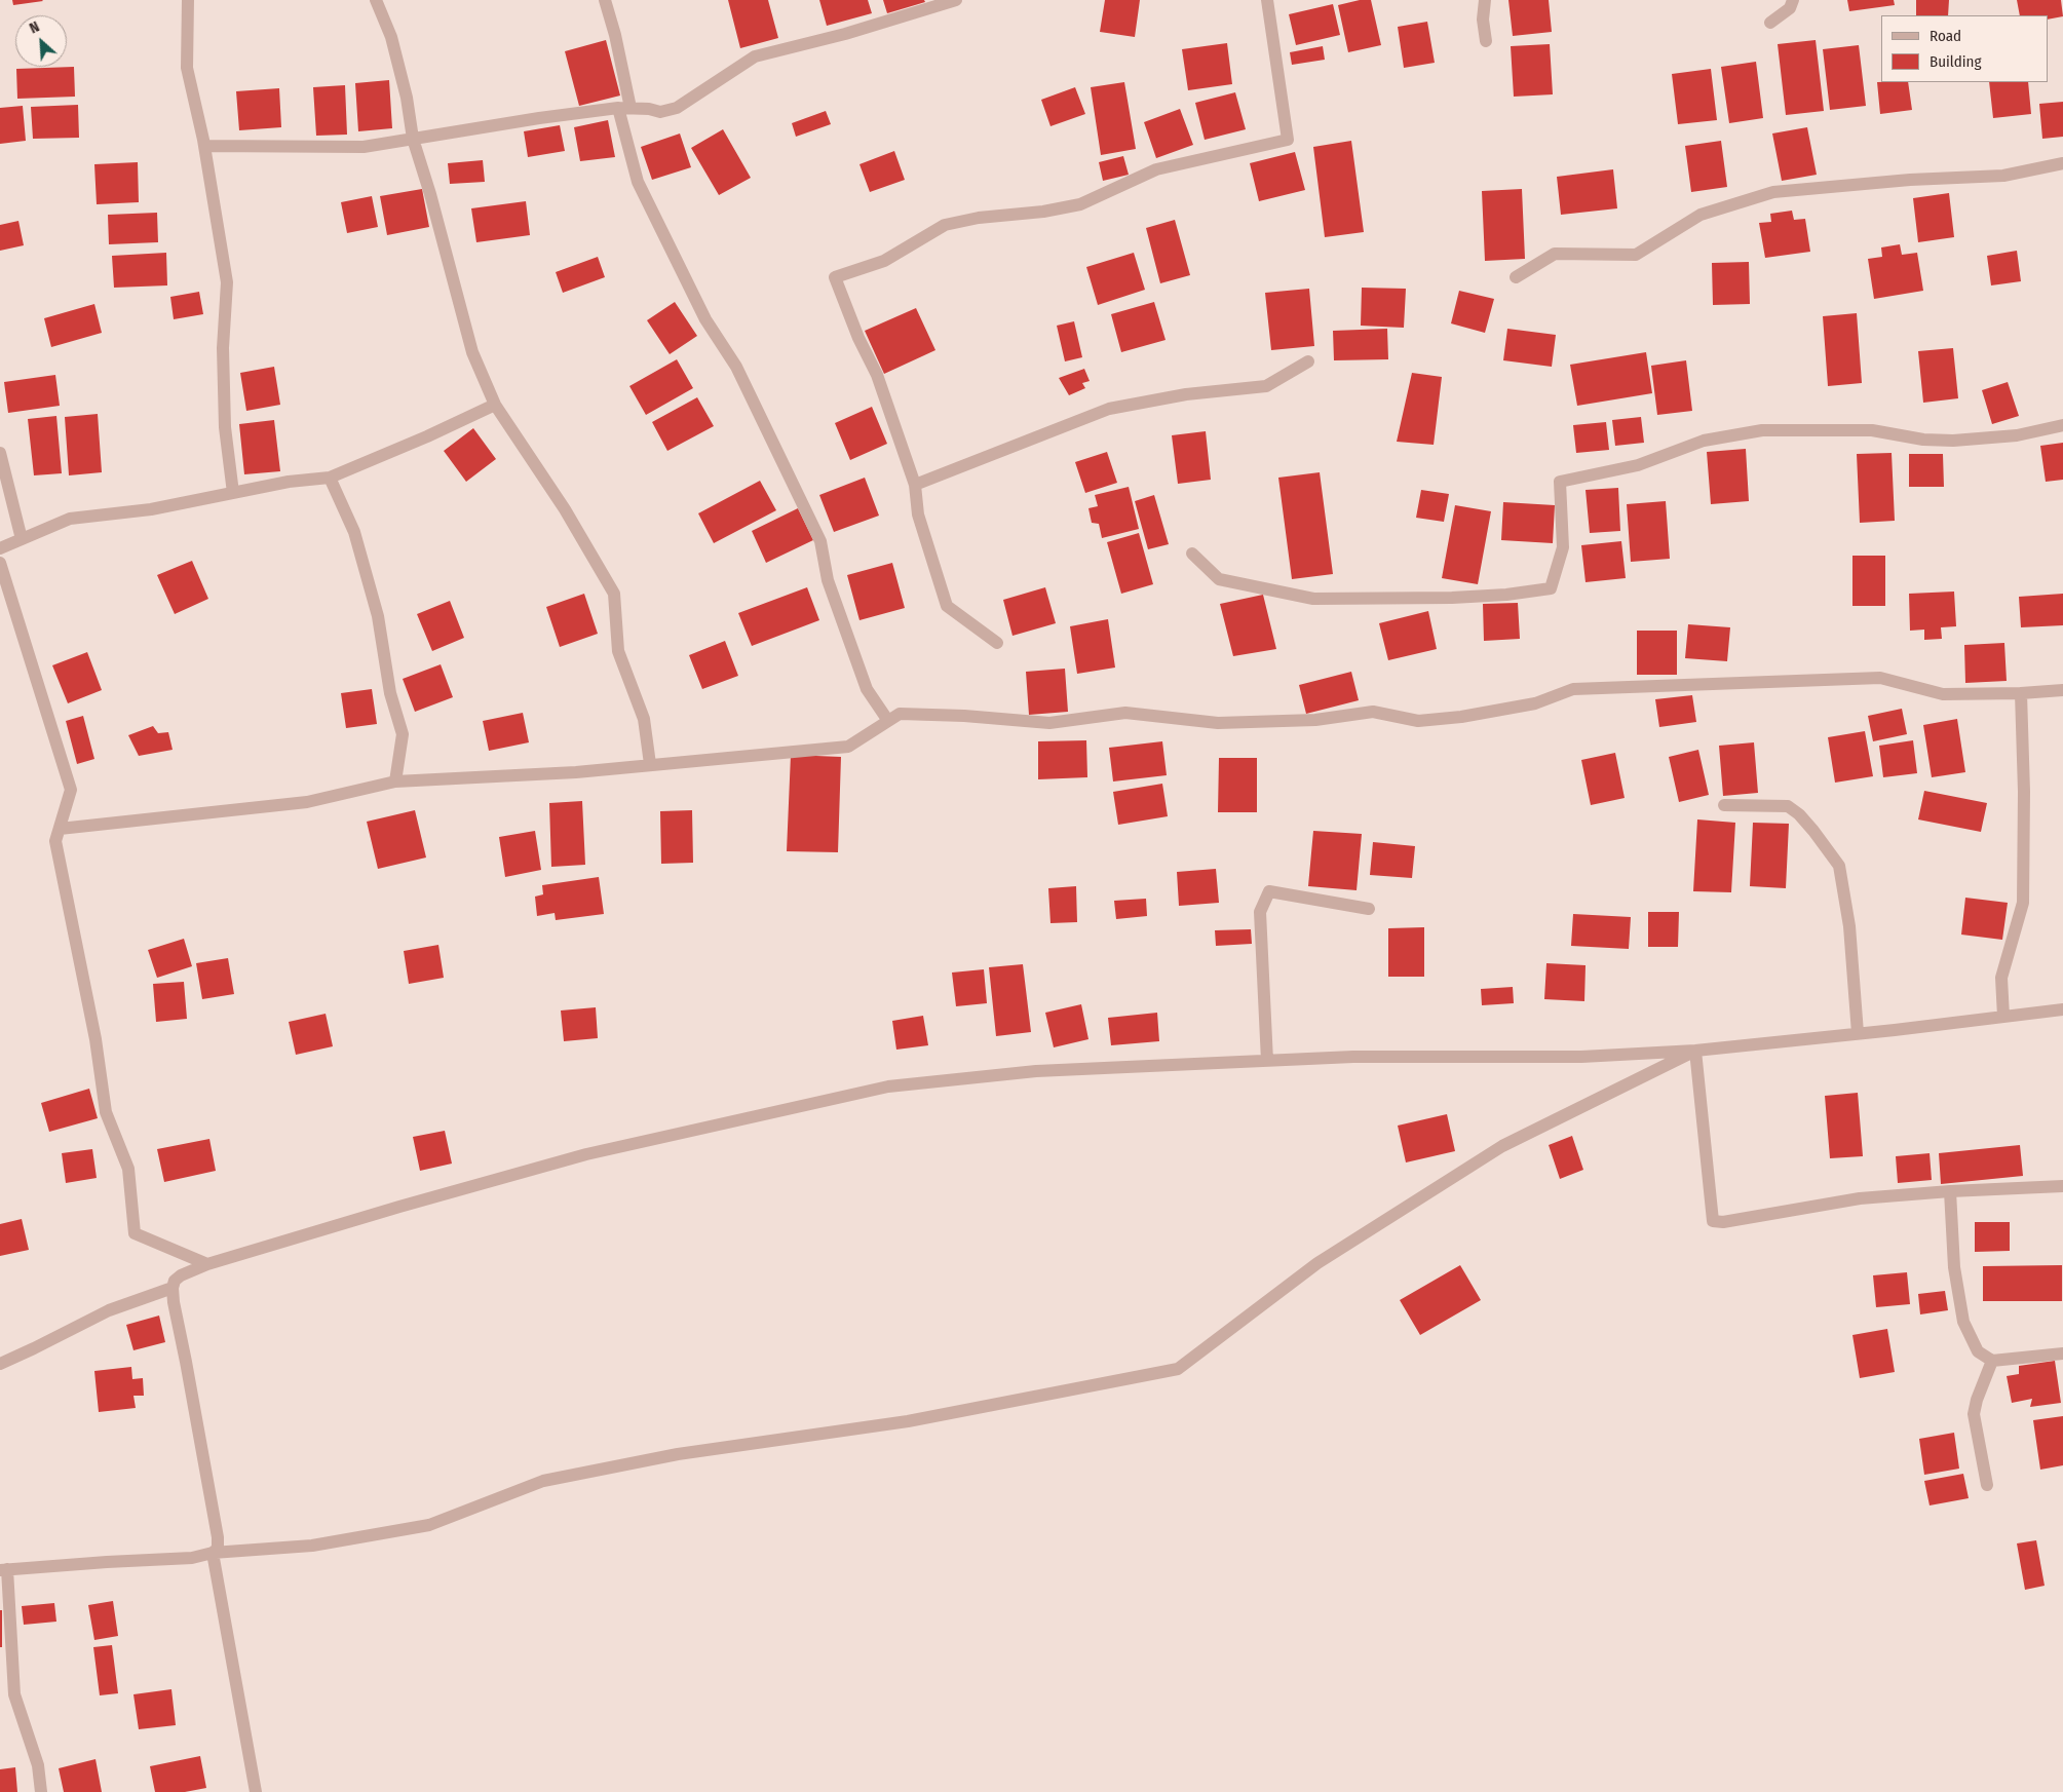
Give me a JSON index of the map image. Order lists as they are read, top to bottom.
{
  "legend": ["Road", "Building"],
  "north": "top left"
}
